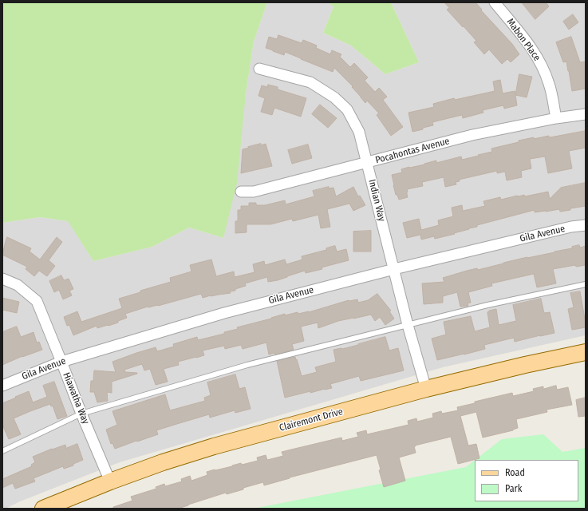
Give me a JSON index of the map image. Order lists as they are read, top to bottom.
{
  "streets": {
    "main road": ["Clairemont Drive"],
    "street": [
      "Mabon Place",
      "Pocahontas Avenue",
      "Indian Way",
      "Gila Avenue",
      "Hiawatha Way"
    ]
  },
  "crossings": [
    ["Mabon Place", "Pocahontas Avenue"],
    ["Pocahontas Avenue", "Indian Way"],
    ["Indian Way", "Gila Avenue"],
    ["Indian Way", "Clairemont Drive"],
    ["Gila Avenue", "Hiawatha Way"],
    ["Hiawatha Way", "Clairemont Drive"]
  ],
  "legend": ["Road", "Park"]
}
